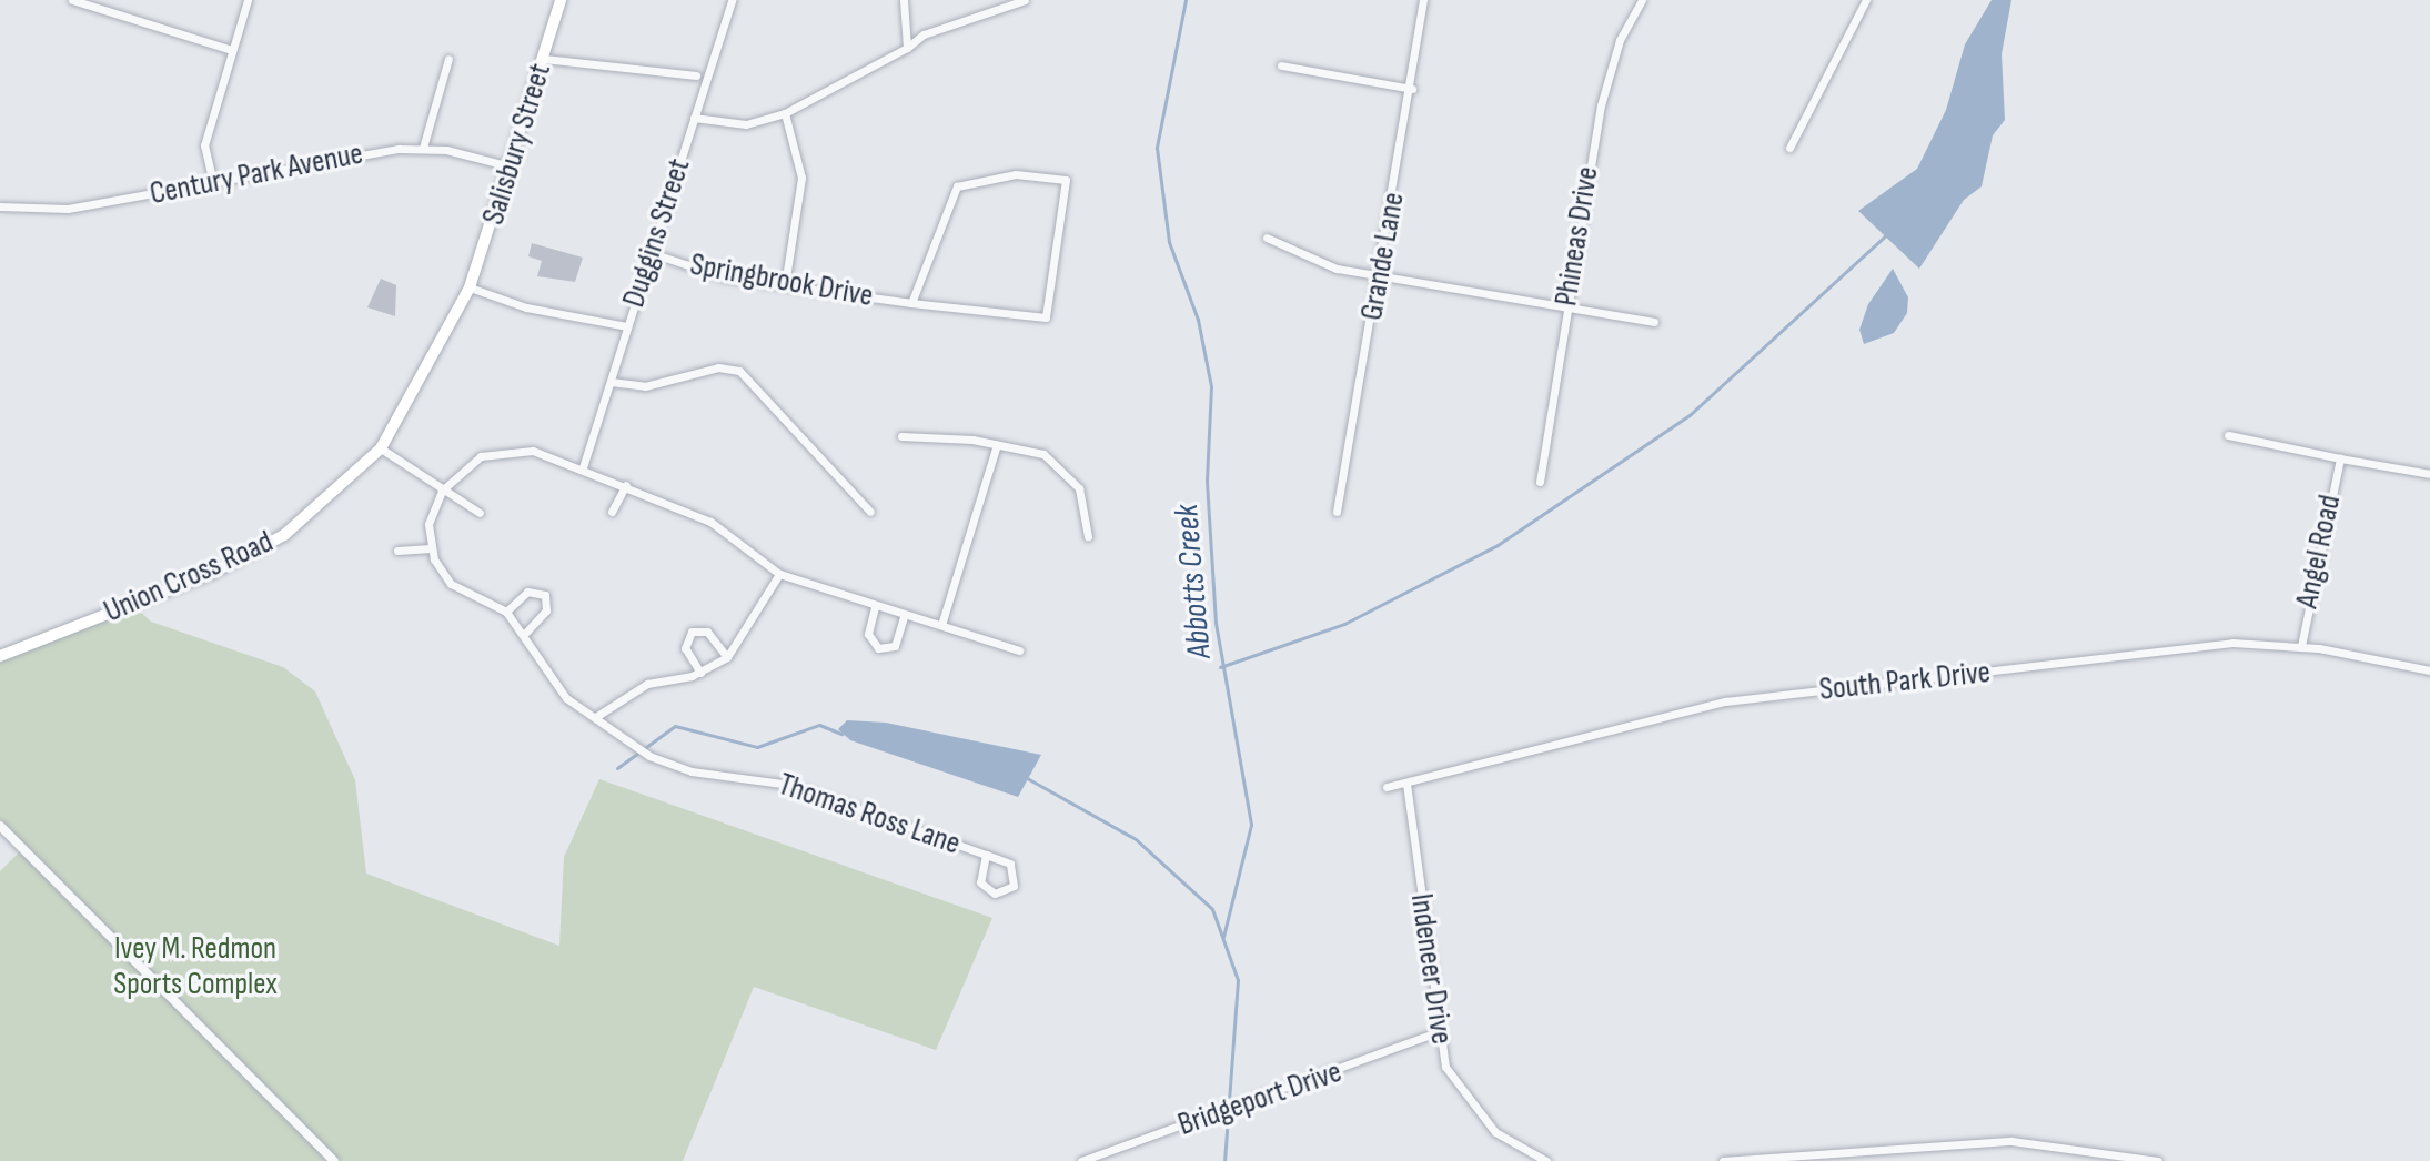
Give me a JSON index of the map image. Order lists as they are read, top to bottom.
{
  "streets": {
    "main road": ["Salisbury Street", "Union Cross Road"],
    "street": [
      "Century Park Avenue",
      "Duggins Street",
      "Phineas Drive",
      "Grande Lane",
      "Springbrook Drive",
      "Angel Road",
      "South Park Drive",
      "Thomas Ross Lane",
      "Indeneer Drive",
      "Bridgeport Drive"
    ]
  },
  "crossings": [
    ["Salisbury Street", "Century Park Avenue"],
    ["Salisbury Street", "Union Cross Road"],
    ["Duggins Street", "Springbrook Drive"],
    ["Angel Road", "South Park Drive"],
    ["South Park Drive", "Indeneer Drive"],
    ["Indeneer Drive", "Bridgeport Drive"]
  ],
  "water": ["Abbotts Creek"],
  "parks": ["Ivey M. Redmon Sports Complex"]
}
